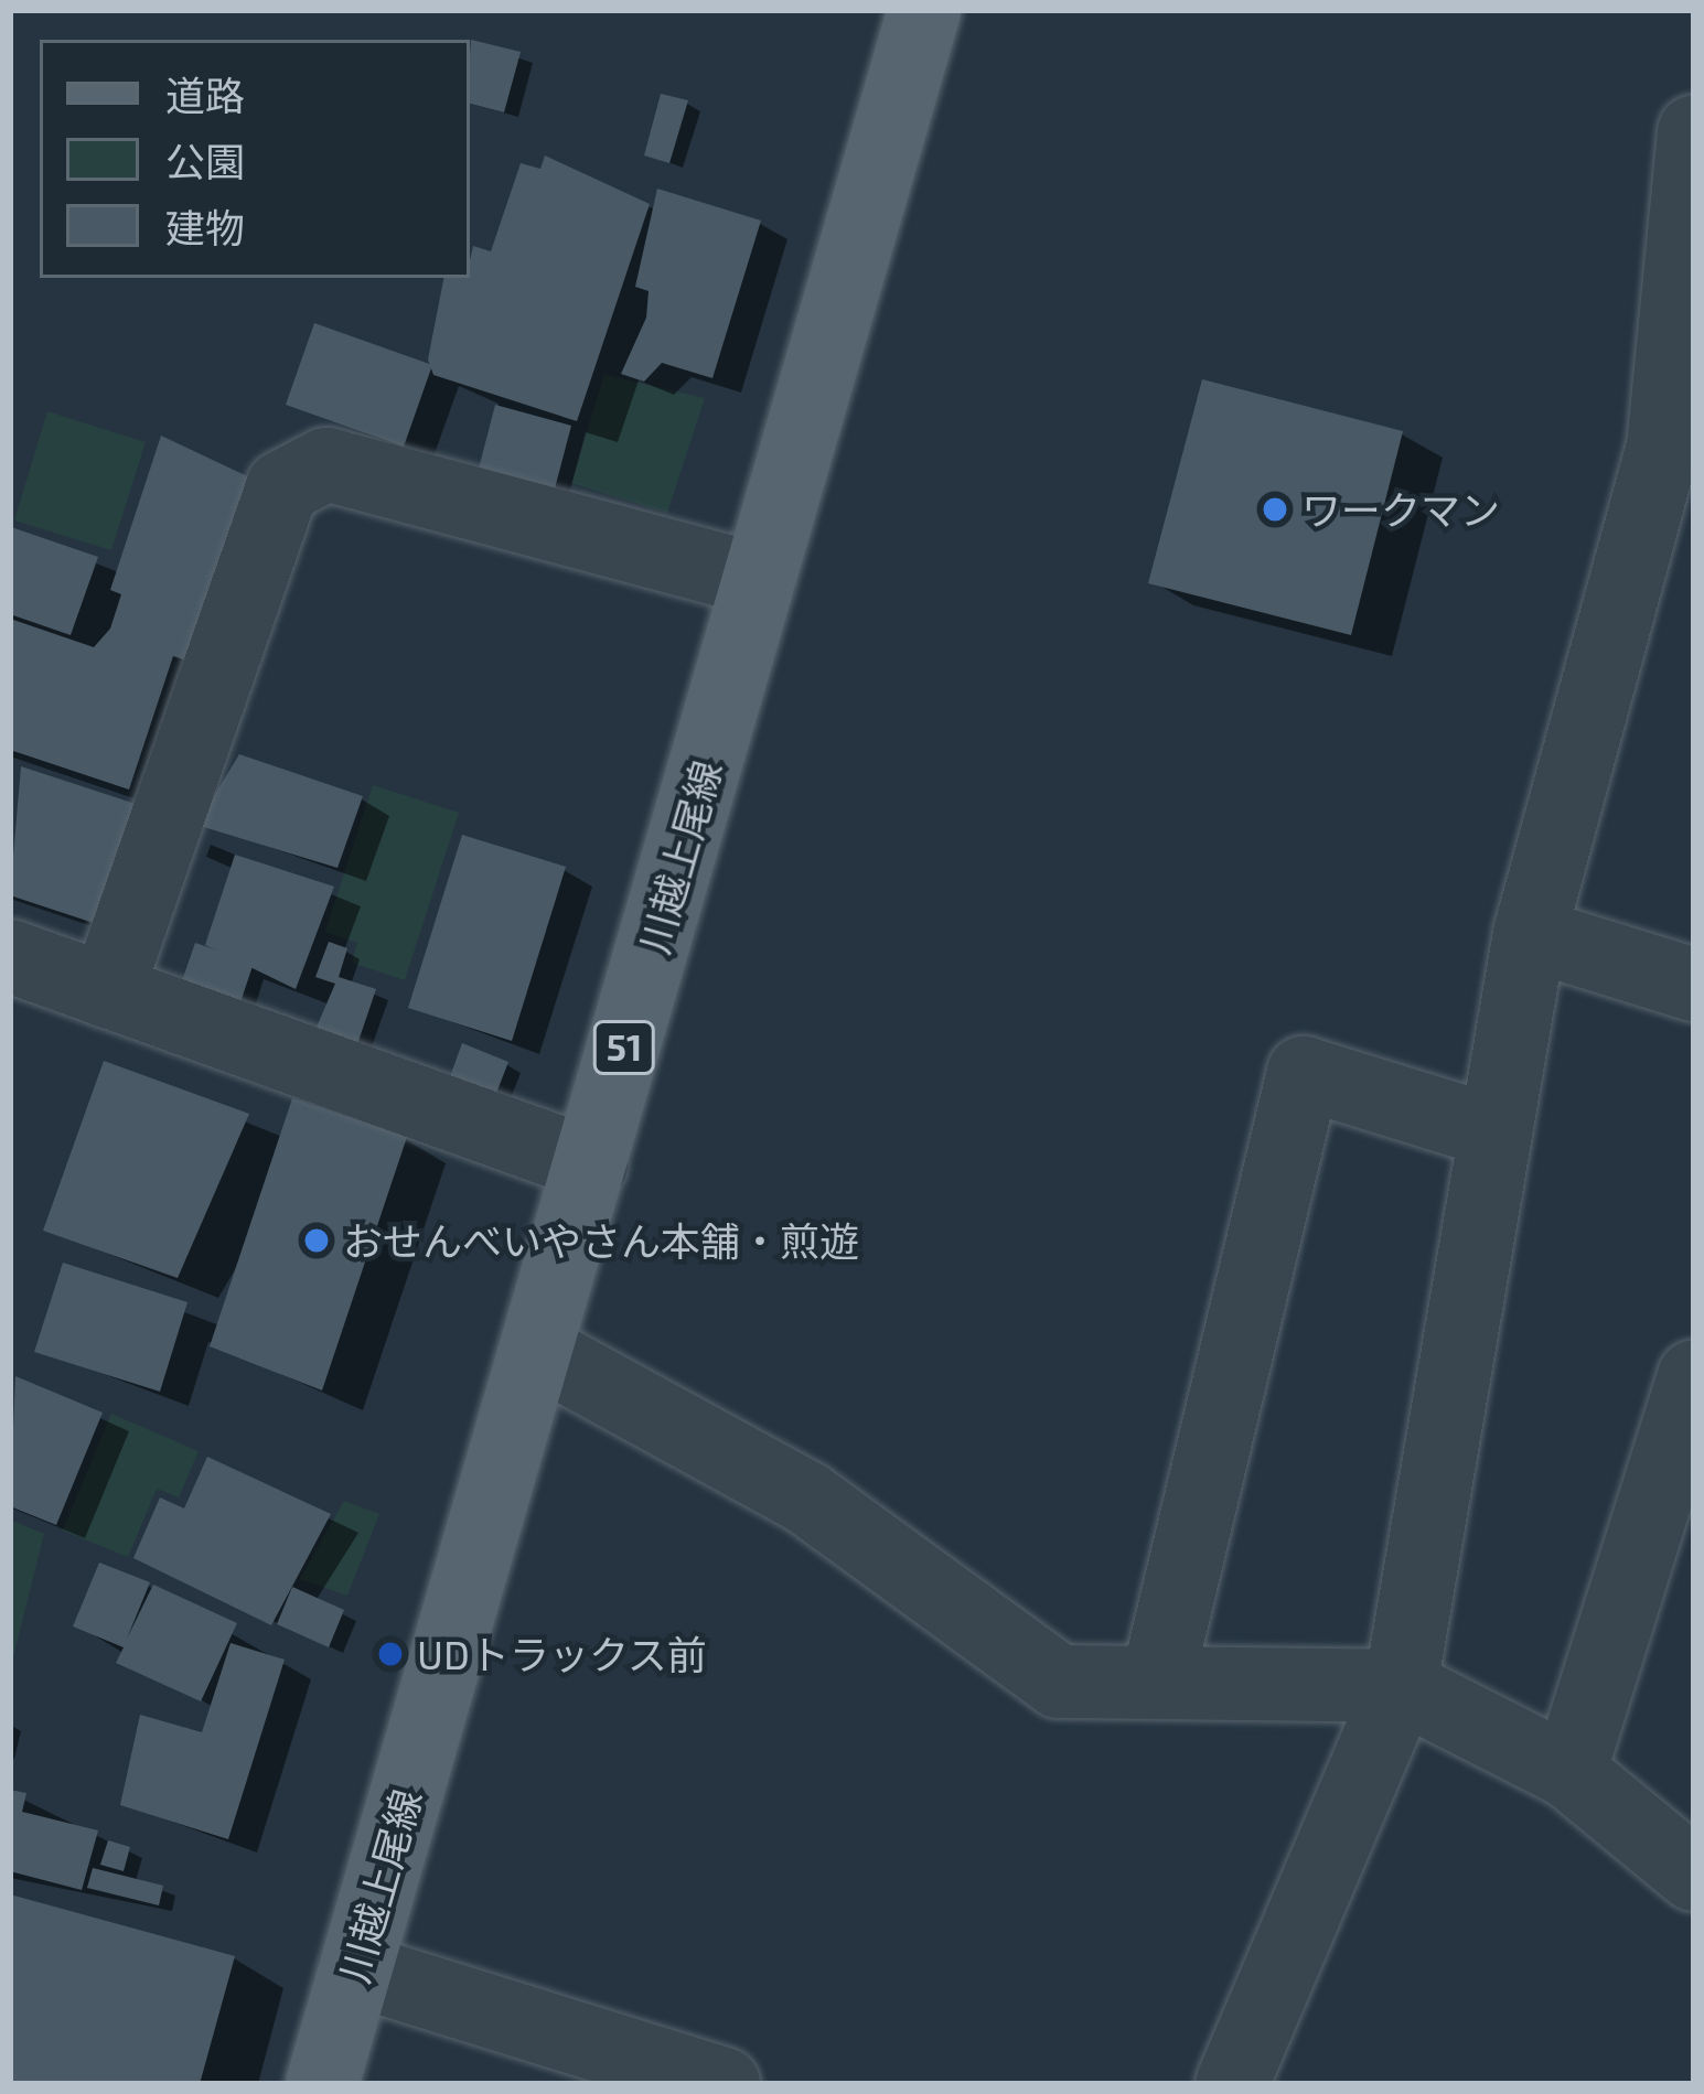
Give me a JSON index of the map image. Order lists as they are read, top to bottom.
{
  "streets": {
    "main road": ["川越上尾線", "51"]
  },
  "places": ["ワークマン", "おせんべいやさん本舗・煎遊", "UDトラックス前"],
  "legend": ["道路", "公園", "建物"]
}
